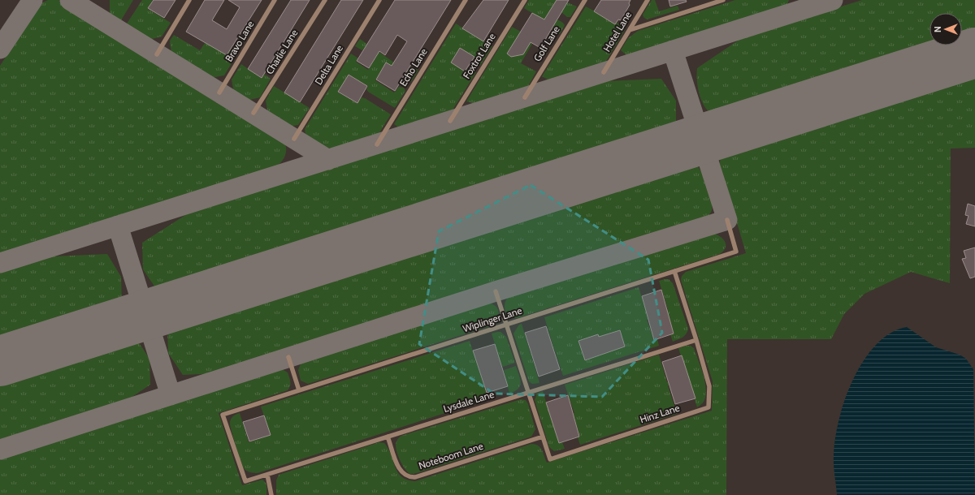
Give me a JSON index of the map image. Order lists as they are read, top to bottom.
{
  "streets": {
    "lane": [
      "Hotel Lane",
      "Bravo Lane",
      "Golf Lane",
      "Charlie Lane",
      "Foxtrot Lane",
      "Delta Lane",
      "Echo Lane",
      "Wiplinger Lane",
      "Lysdale Lane",
      "Hinz Lane",
      "Noteboom Lane"
    ]
  },
  "crossings": [
    ["Wiplinger Lane", "Lysdale Lane"],
    ["Lysdale Lane", "Hinz Lane"],
    ["Lysdale Lane", "Noteboom Lane"],
    ["Hinz Lane", "Noteboom Lane"]
  ],
  "north": "left"
}
